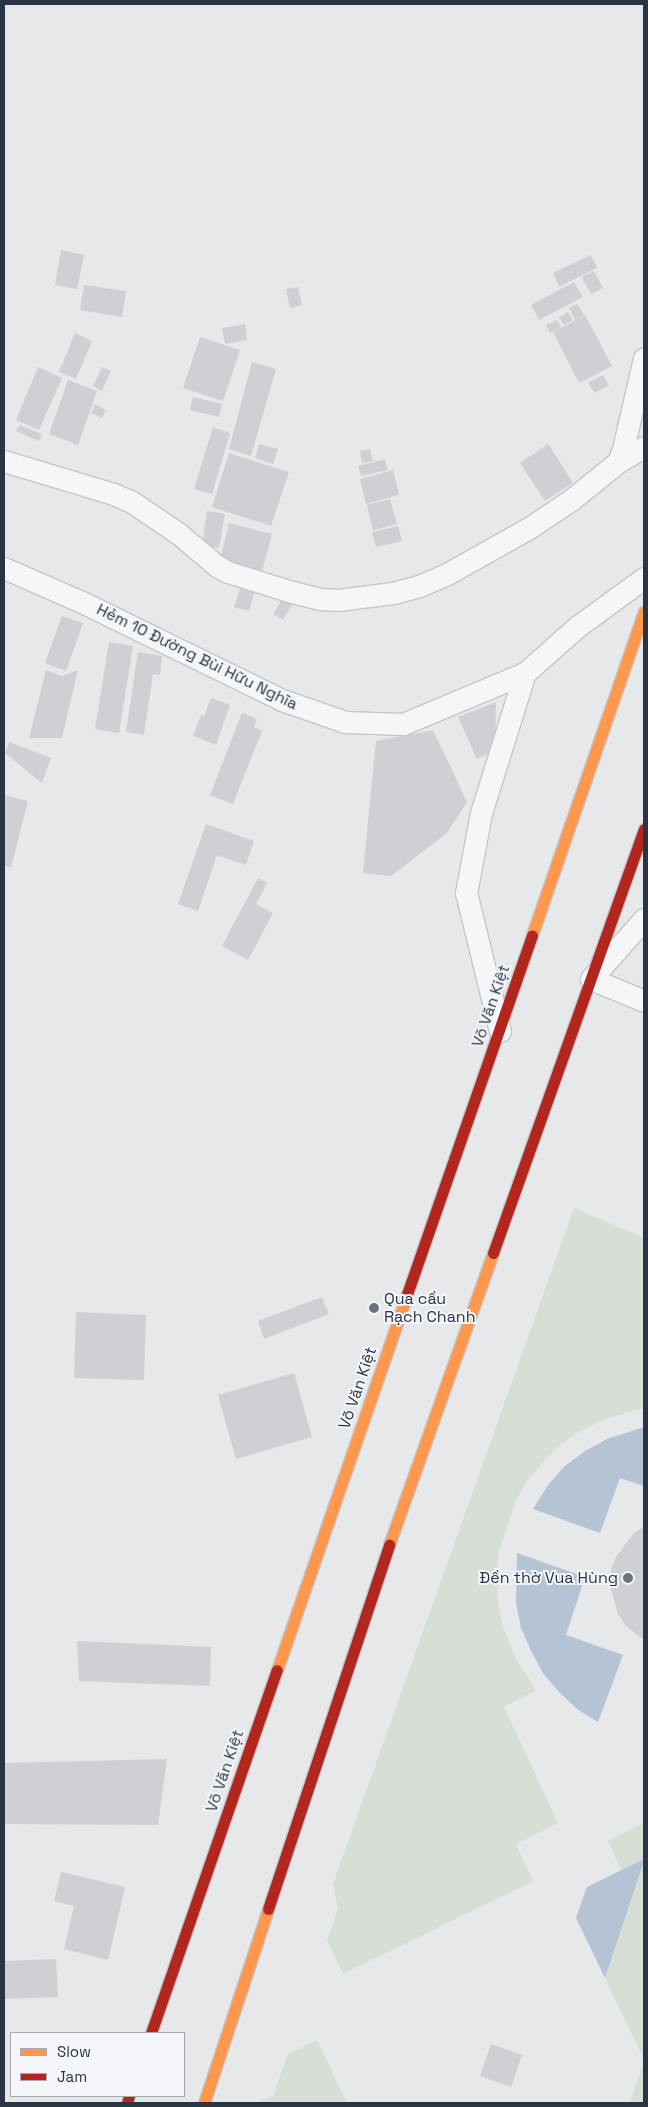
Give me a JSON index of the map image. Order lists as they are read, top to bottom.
{
  "streets": {
    "main road": ["Võ Văn Kiệt"],
    "street": ["Hẻm 10 Đường Bùi Hữu Nghĩa"]
  },
  "places": ["Qua cầu Rạch Chanh", "Đền thờ Vua Hùng"],
  "legend": ["Slow", "Jam"]
}
